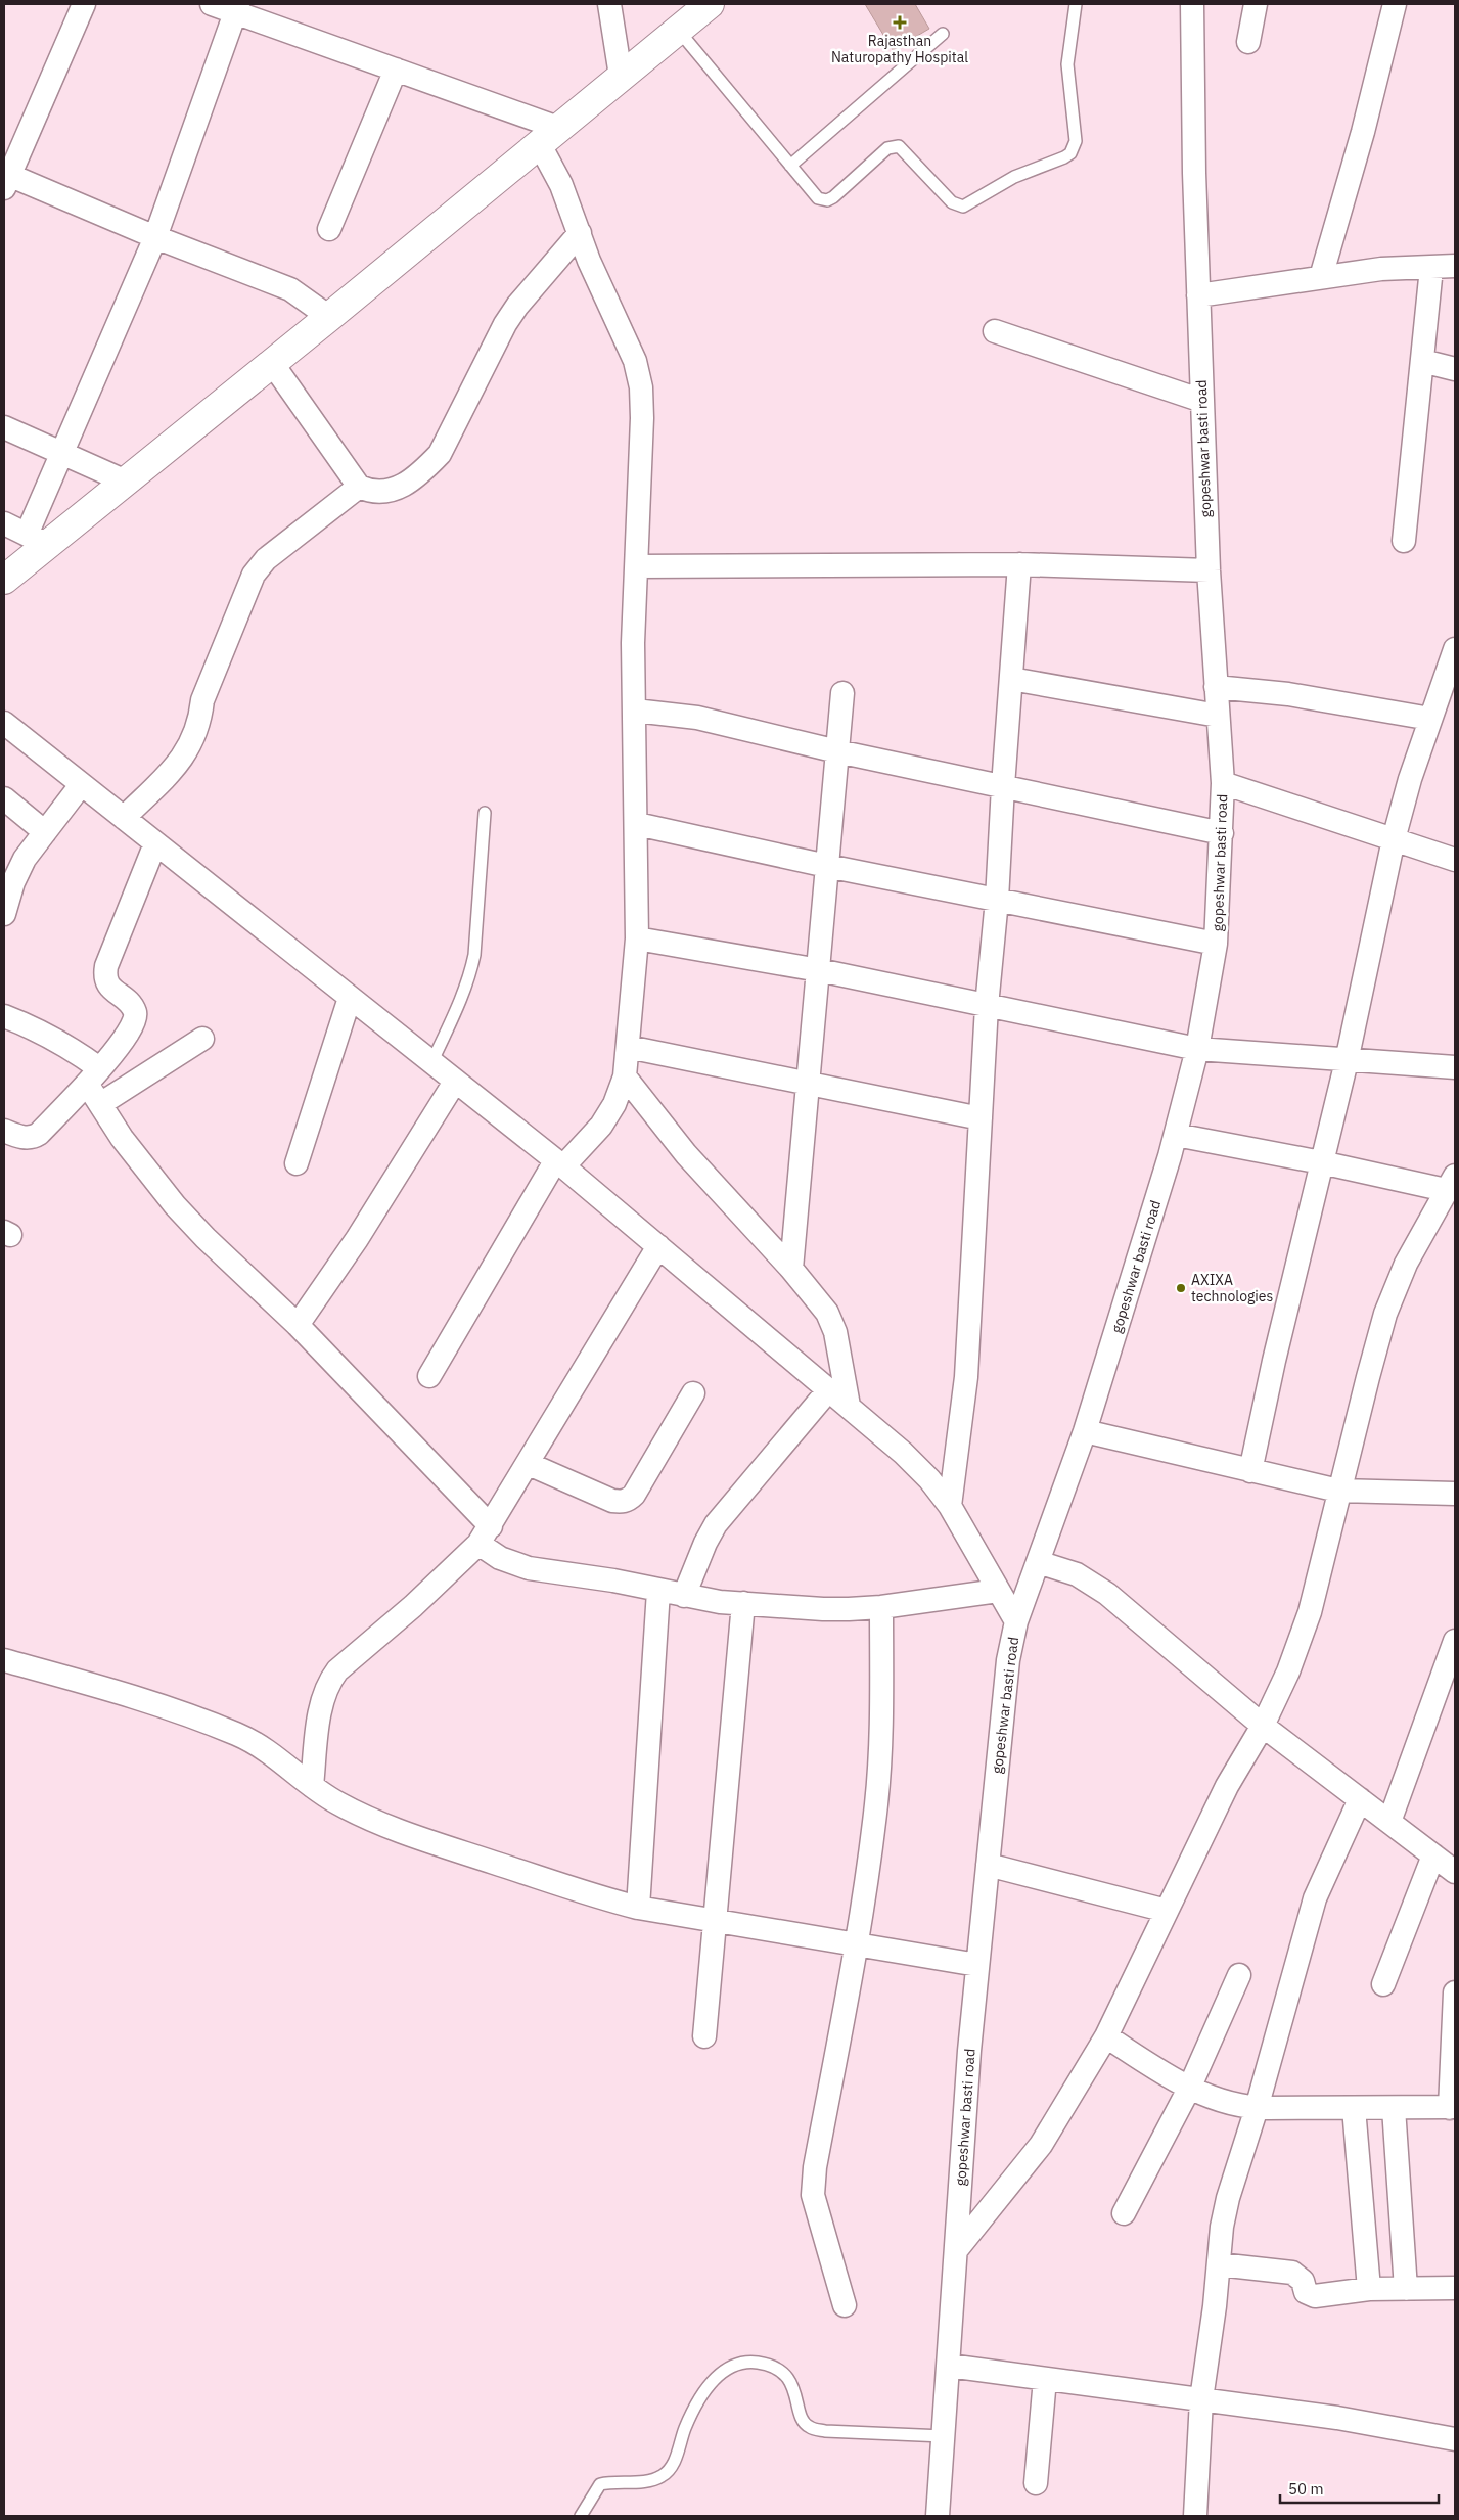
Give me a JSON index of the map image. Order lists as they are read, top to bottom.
{
  "streets": {
    "street": ["gopeshwar basti road"]
  },
  "places": {
    "health": ["Rajasthan Naturopathy Hospital"],
    "other": ["AXIXA technologies"]
  },
  "scale_bar": "50 m"
}
